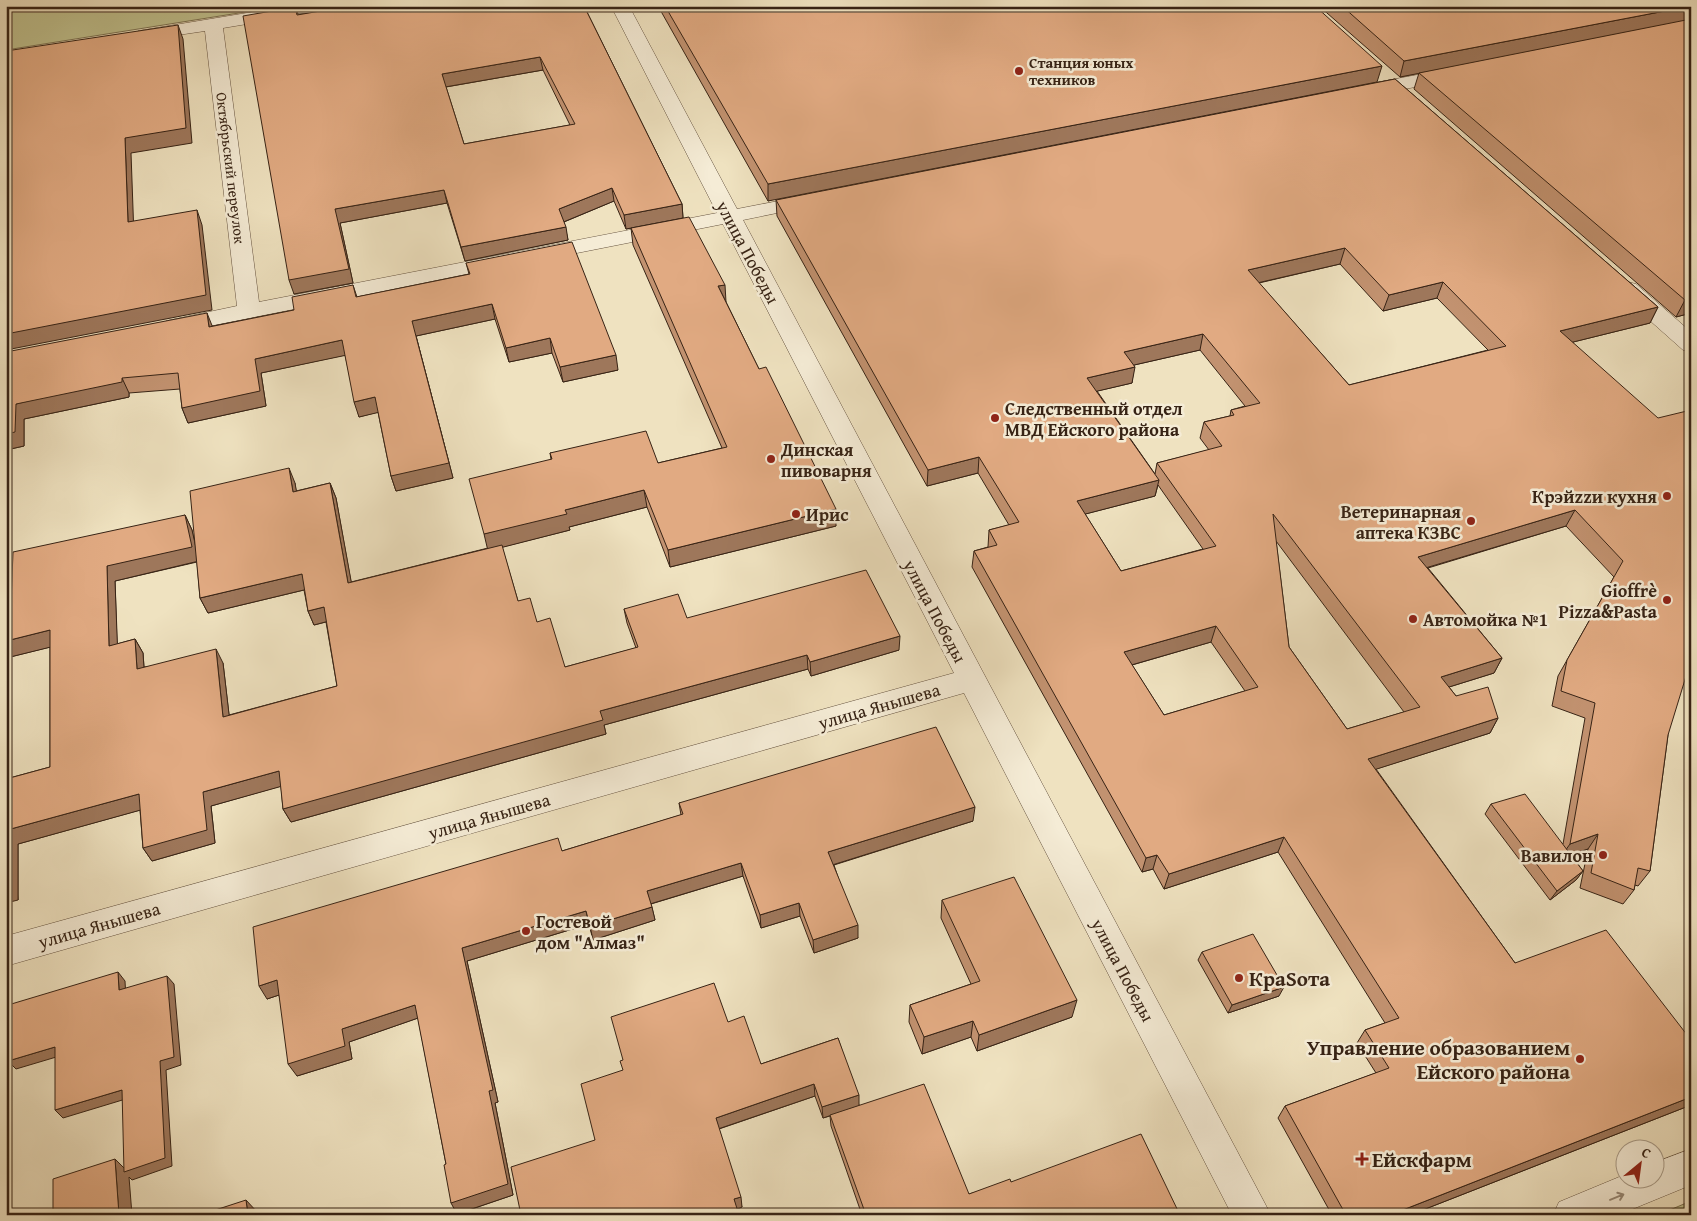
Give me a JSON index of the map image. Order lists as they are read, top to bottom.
{
  "streets": {
    "street": ["Октябрьский переулок", "улица Победы", "улица Янышева"]
  },
  "crossings": [
    ["улица Победы", "улица Янышева"]
  ],
  "places": {
    "other": [
      "Станция юных техников",
      "Следственный отдел МВД Ейского района",
      "Динская пивоварня",
      "Крэйzzи кухня",
      "Ирис",
      "Ветеринарная аптека КЗВС",
      "Gioffrè Pizza&Pasta",
      "Автомойка №1",
      "Вавилон",
      "Гостевой дом \"Алмаз\"",
      "КраSота",
      "Управление образованием Ейского района"
    ],
    "health": ["Ейскфарм"]
  },
  "north": "top right"
}
